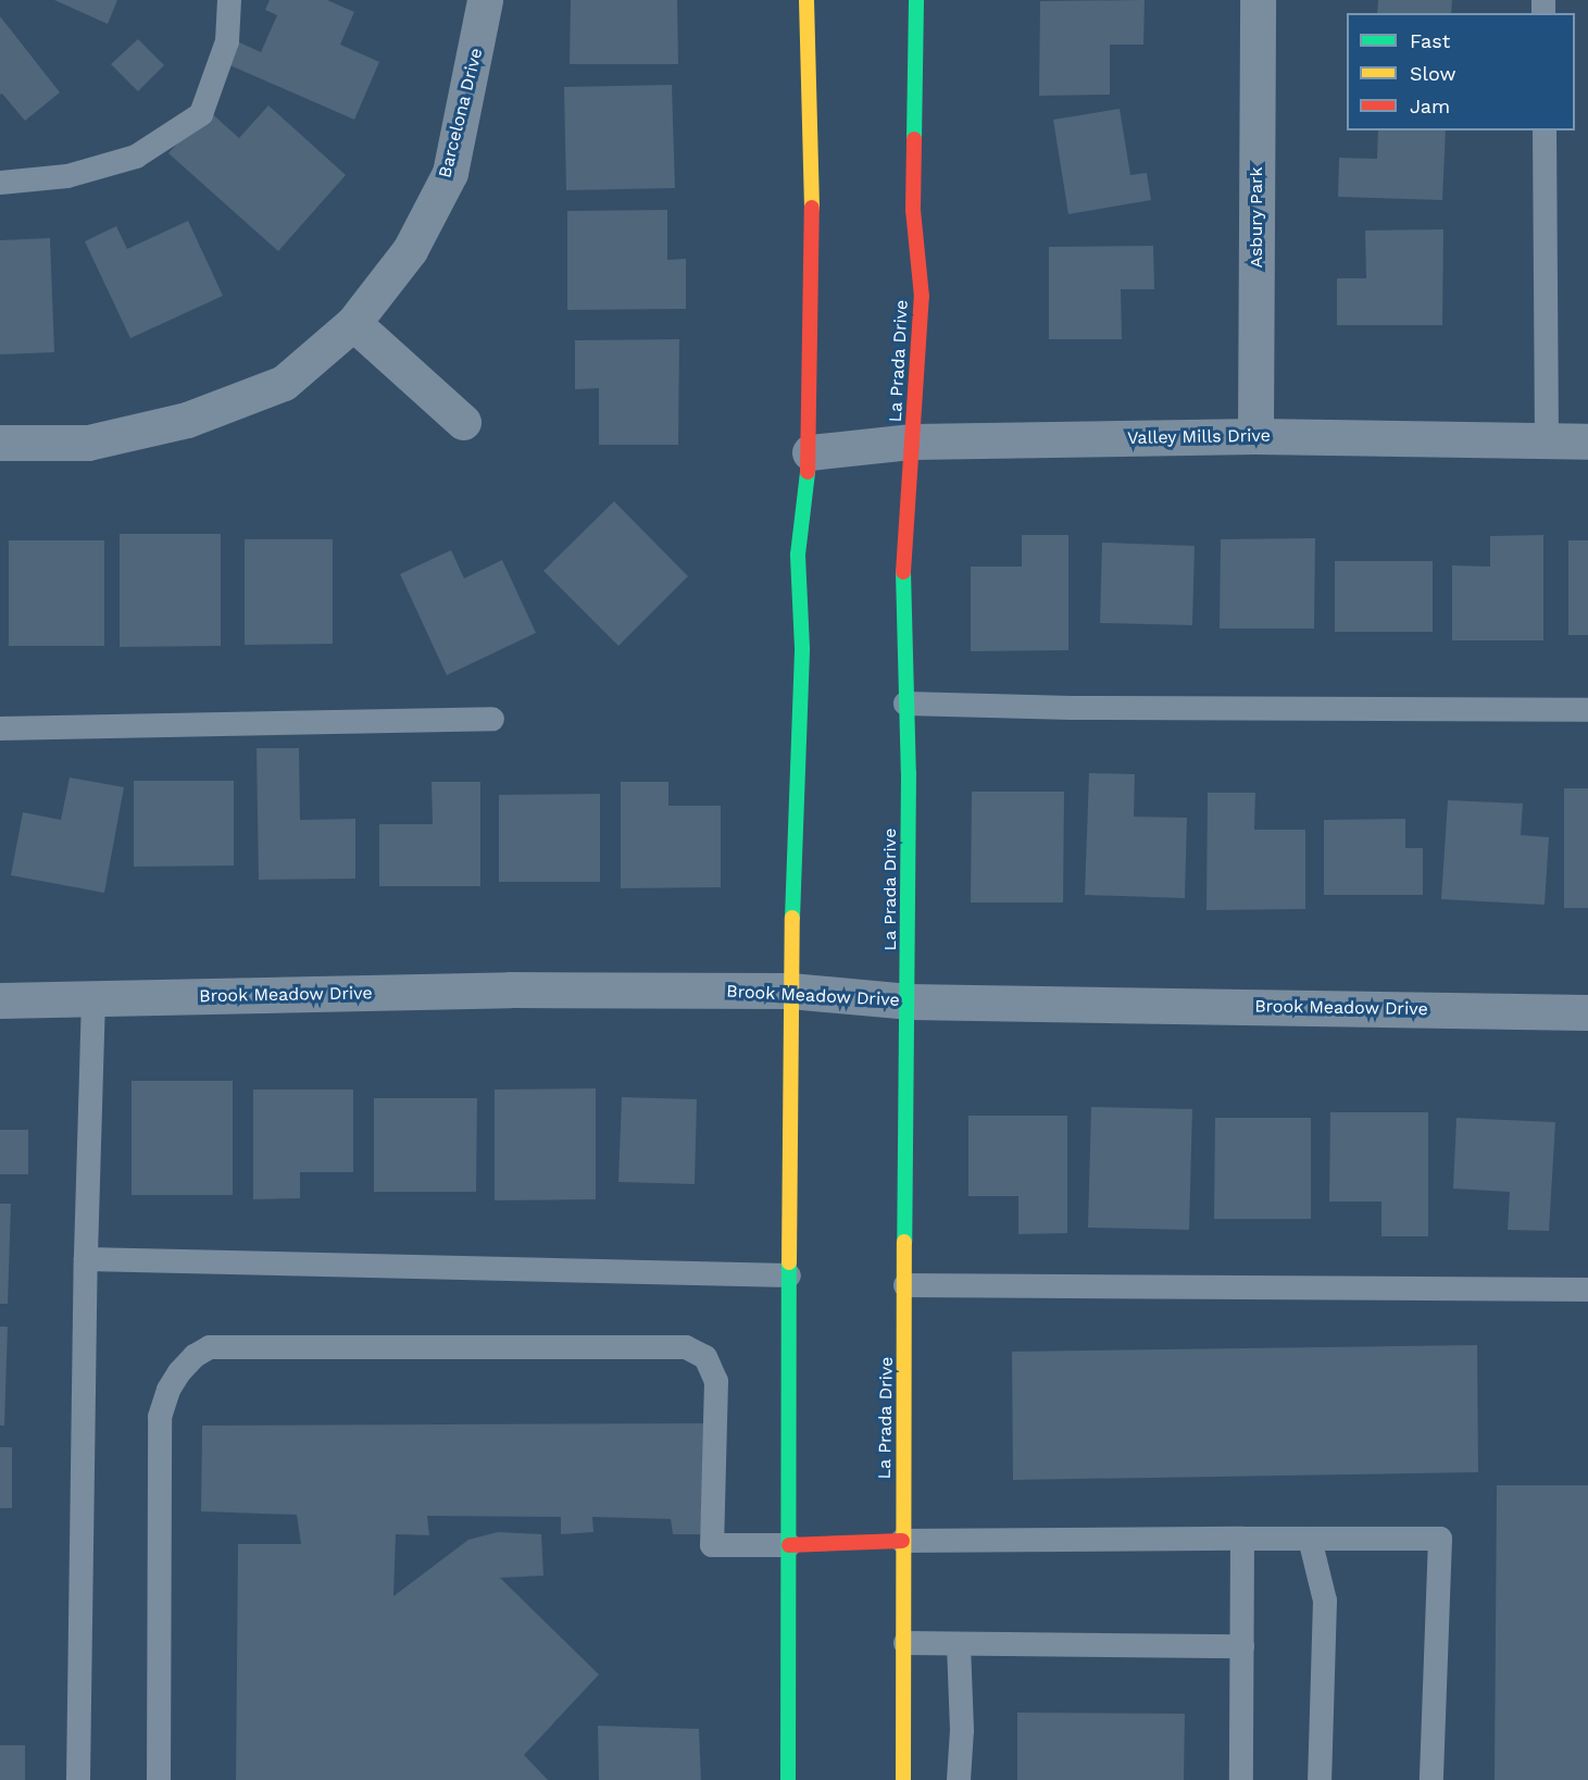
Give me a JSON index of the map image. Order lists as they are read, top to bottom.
{
  "streets": {
    "main road": ["La Prada Drive"],
    "street": [
      "Barcelona Drive",
      "Asbury Park",
      "Valley Mills Drive",
      "Brook Meadow Drive"
    ]
  },
  "crossings": [
    ["Asbury Park", "Valley Mills Drive"],
    ["La Prada Drive", "Valley Mills Drive"],
    ["La Prada Drive", "Brook Meadow Drive"]
  ],
  "legend": ["Fast", "Slow", "Jam"]
}
